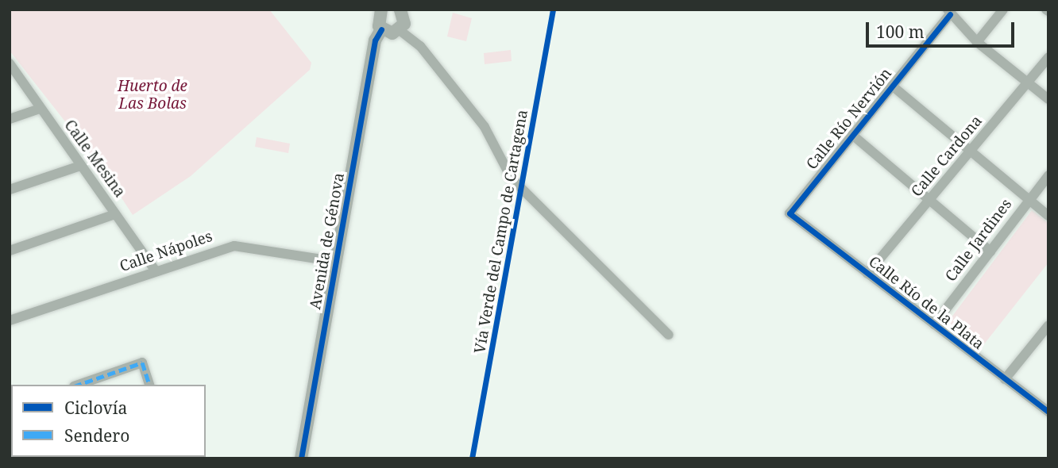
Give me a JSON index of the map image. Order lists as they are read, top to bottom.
{
  "streets": {
    "street": [
      "Calle Río Nervión",
      "Calle Cardona",
      "Calle Mesina",
      "Calle Jardines",
      "Avenida de Génova",
      "Calle Nápoles",
      "Calle Río de la Plata"
    ],
    "cycle path": ["Vía Verde del Campo de Cartagena"]
  },
  "crossings": [
    ["Calle Río Nervión", "Calle Río de la Plata"],
    ["Calle Cardona", "Calle Río de la Plata"],
    ["Calle Mesina", "Calle Nápoles"],
    ["Calle Jardines", "Calle Río de la Plata"],
    ["Avenida de Génova", "Calle Nápoles"]
  ],
  "parks": ["Huerto de Las Bolas"],
  "legend": ["Ciclovía", "Sendero"],
  "scale_bar": "100 m"
}
